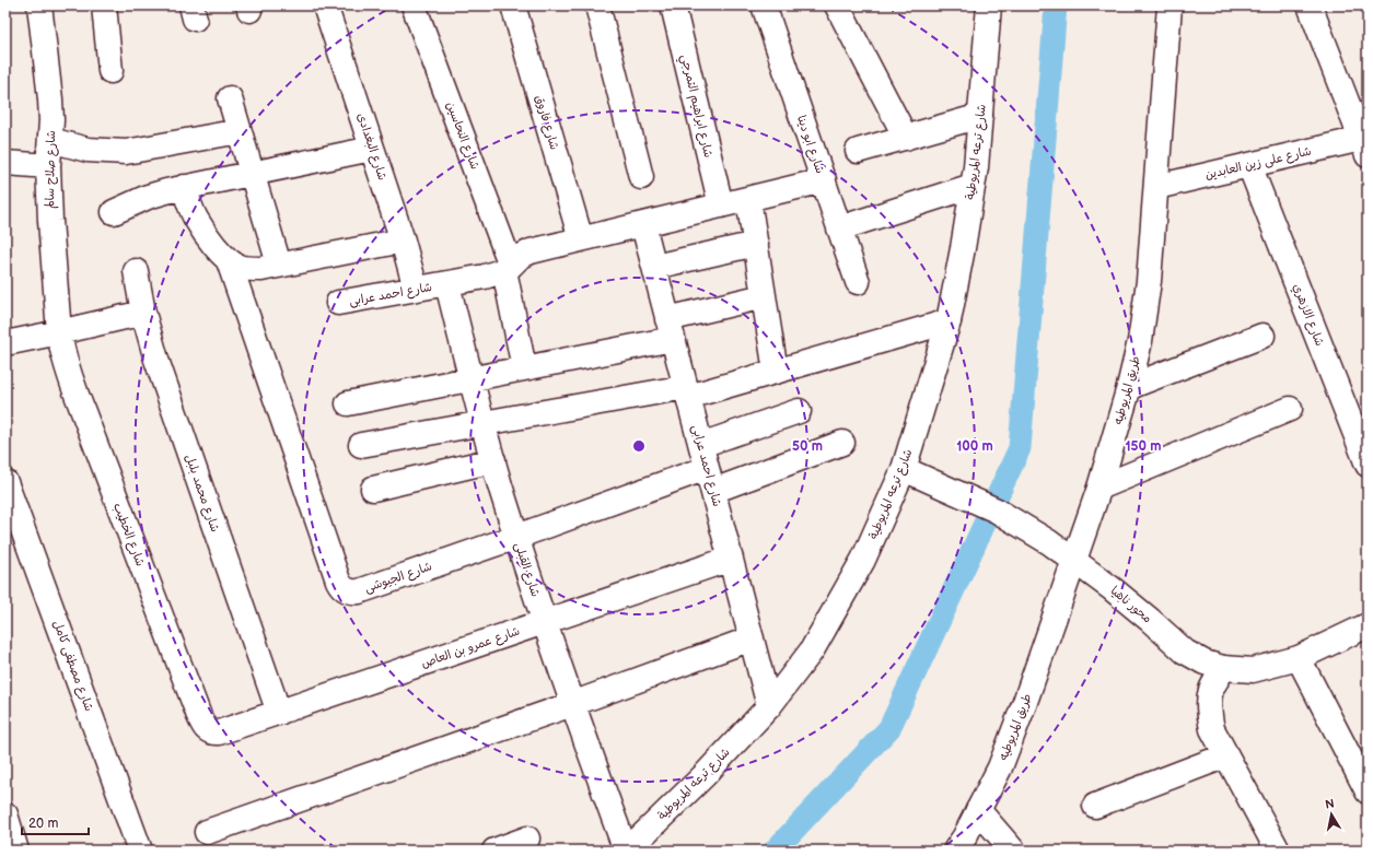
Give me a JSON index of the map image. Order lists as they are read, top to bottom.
{
  "streets": {
    "street": [
      "شارع ابراهيم التمرجي",
      "شارع فاروق",
      "شارع النحاسين",
      "شارع ابو دينا",
      "شارع البغدادى",
      "شارع ترعه المريوطية",
      "شارع على زين العابدين",
      "شارع صلاح سالم",
      "شارع احمد عرابى",
      "شارع الازهري",
      "طريق المريوطيه",
      "شارع محمد بلبل",
      "شارع الخطيب",
      "شارع القبلى",
      "شارع الجيوشى",
      "محور ناهيا",
      "شارع عمرو بن العاص",
      "شارع مصطفى كامل"
    ]
  },
  "crossings": [
    ["شارع ابراهيم التمرجي", "شارع احمد عرابى"],
    ["شارع فاروق", "شارع احمد عرابى"],
    ["شارع النحاسين", "شارع احمد عرابى"],
    ["شارع ابو دينا", "شارع احمد عرابى"],
    ["شارع البغدادى", "شارع احمد عرابى"],
    ["شارع ترعه المريوطية", "شارع احمد عرابى"],
    ["شارع ترعه المريوطية", "شارع القبلى"],
    ["شارع ترعه المريوطية", "محور ناهيا"],
    ["شارع على زين العابدين", "شارع الازهري"],
    ["شارع على زين العابدين", "طريق المريوطيه"],
    ["شارع صلاح سالم", "شارع الخطيب"],
    ["شارع احمد عرابى", "شارع القبلى"],
    ["شارع احمد عرابى", "شارع الجيوشى"],
    ["شارع احمد عرابى", "شارع عمرو بن العاص"],
    ["طريق المريوطيه", "محور ناهيا"],
    ["شارع محمد بلبل", "شارع عمرو بن العاص"],
    ["شارع الخطيب", "شارع عمرو بن العاص"],
    ["شارع القبلى", "شارع الجيوشى"],
    ["شارع القبلى", "شارع عمرو بن العاص"]
  ],
  "scale_bar": "20 m",
  "north": "top",
  "rings": ["50 m", "100 m", "150 m"]
}
